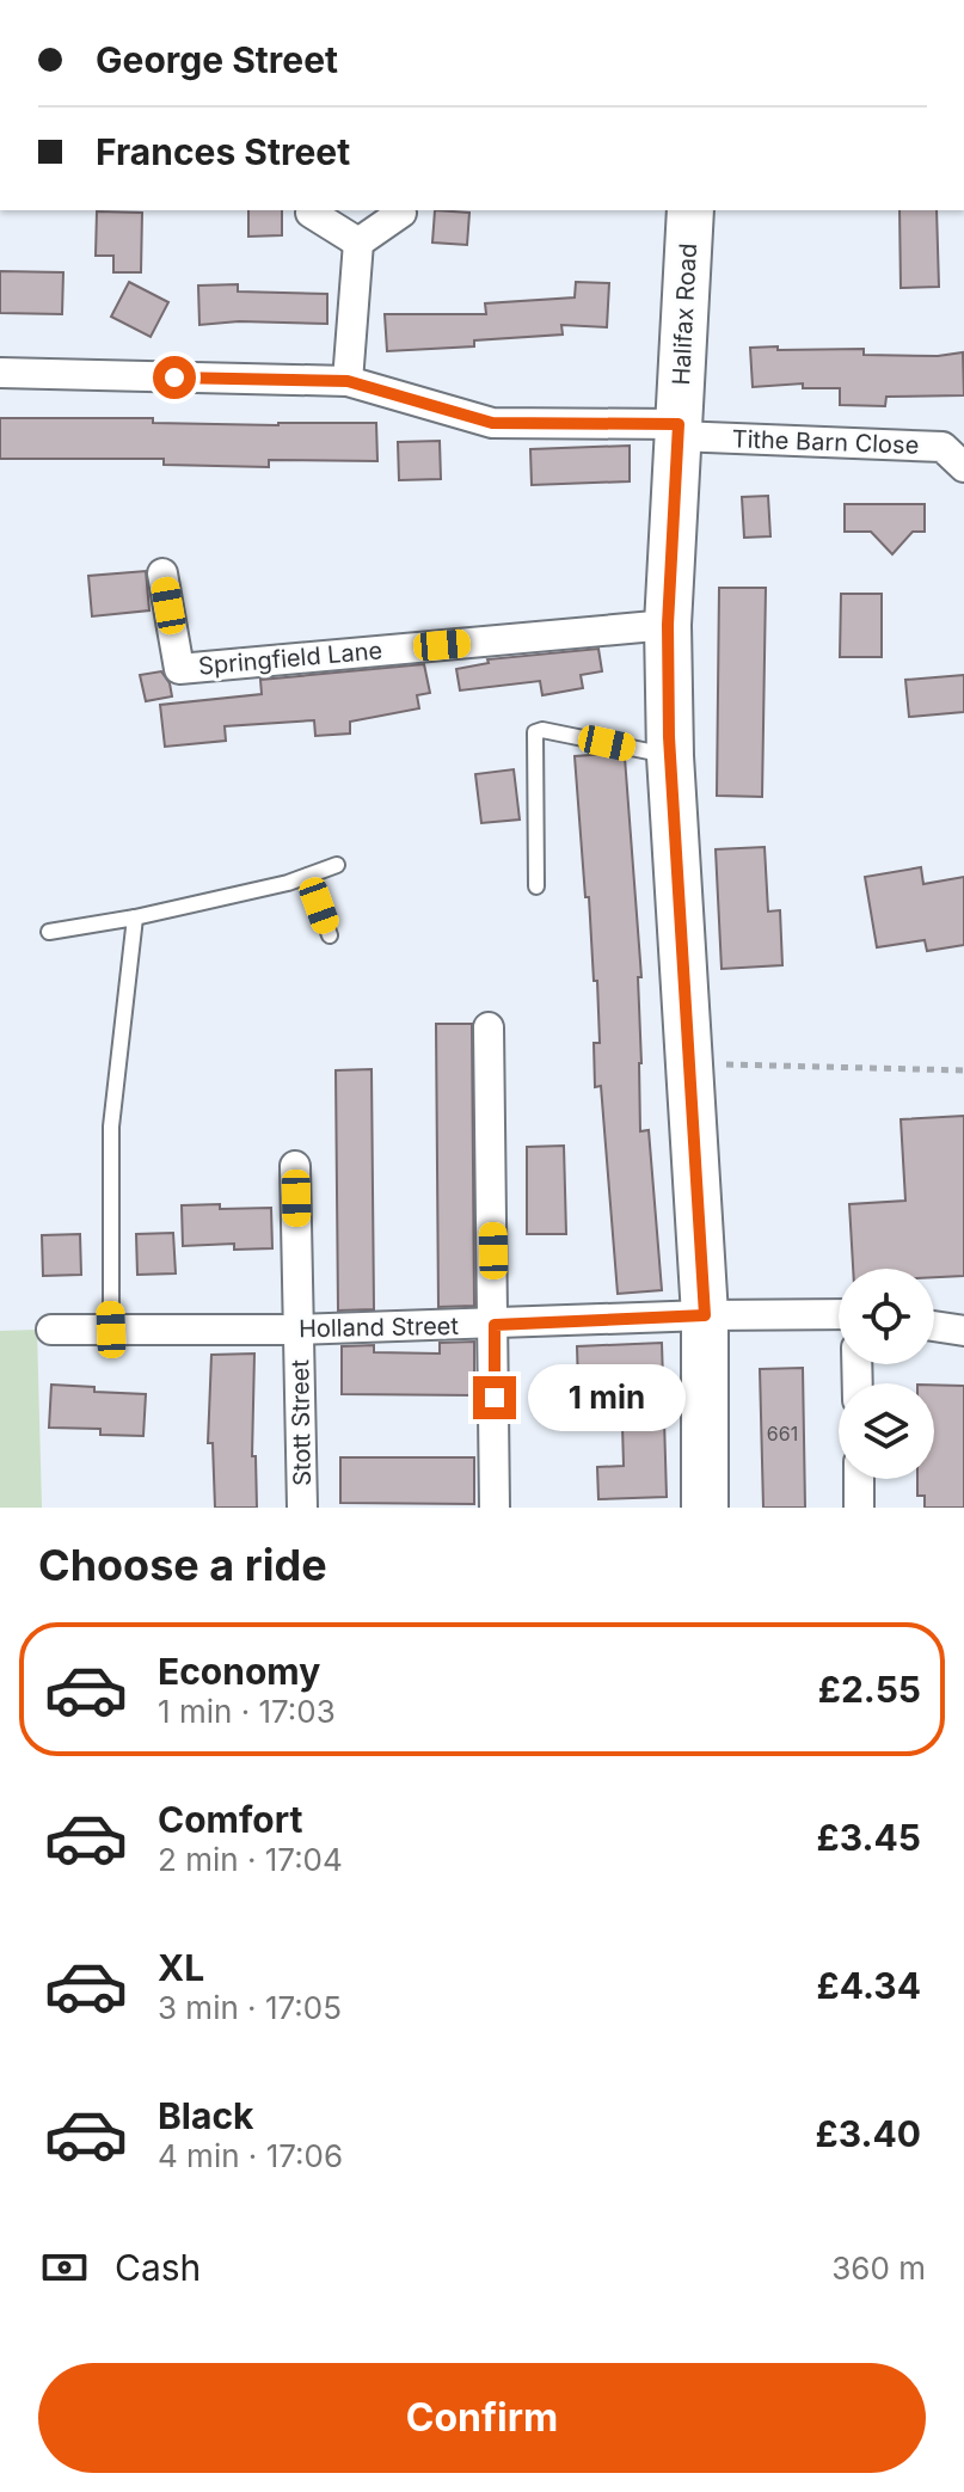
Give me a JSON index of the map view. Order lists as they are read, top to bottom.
{
  "streets": {
    "highway": ["Halifax Road"],
    "street": [
      "Tithe Barn Close",
      "Springfield Lane",
      "Holland Street",
      "Stott Street"
    ]
  },
  "crossings": [
    ["Halifax Road", "Tithe Barn Close"],
    ["Halifax Road", "Springfield Lane"],
    ["Halifax Road", "Holland Street"],
    ["Holland Street", "Stott Street"]
  ],
  "house_numbers": ["661"],
  "page": {
    "banner": ["George Street", "Frances Street"],
    "bubble": "1 min",
    "heading": "Choose a ride",
    "list": [
      {
        "name": "Economy",
        "note": "1 min · 17:03",
        "value": "£2.55"
      },
      {
        "name": "Comfort",
        "note": "2 min · 17:04",
        "value": "£3.45"
      },
      {
        "name": "XL",
        "note": "3 min · 17:05",
        "value": "£4.34"
      },
      {
        "name": "Black",
        "note": "4 min · 17:06",
        "value": "£3.40"
      }
    ],
    "pay": ["Cash", "360 m"],
    "buttons": "Confirm"
  }
}
